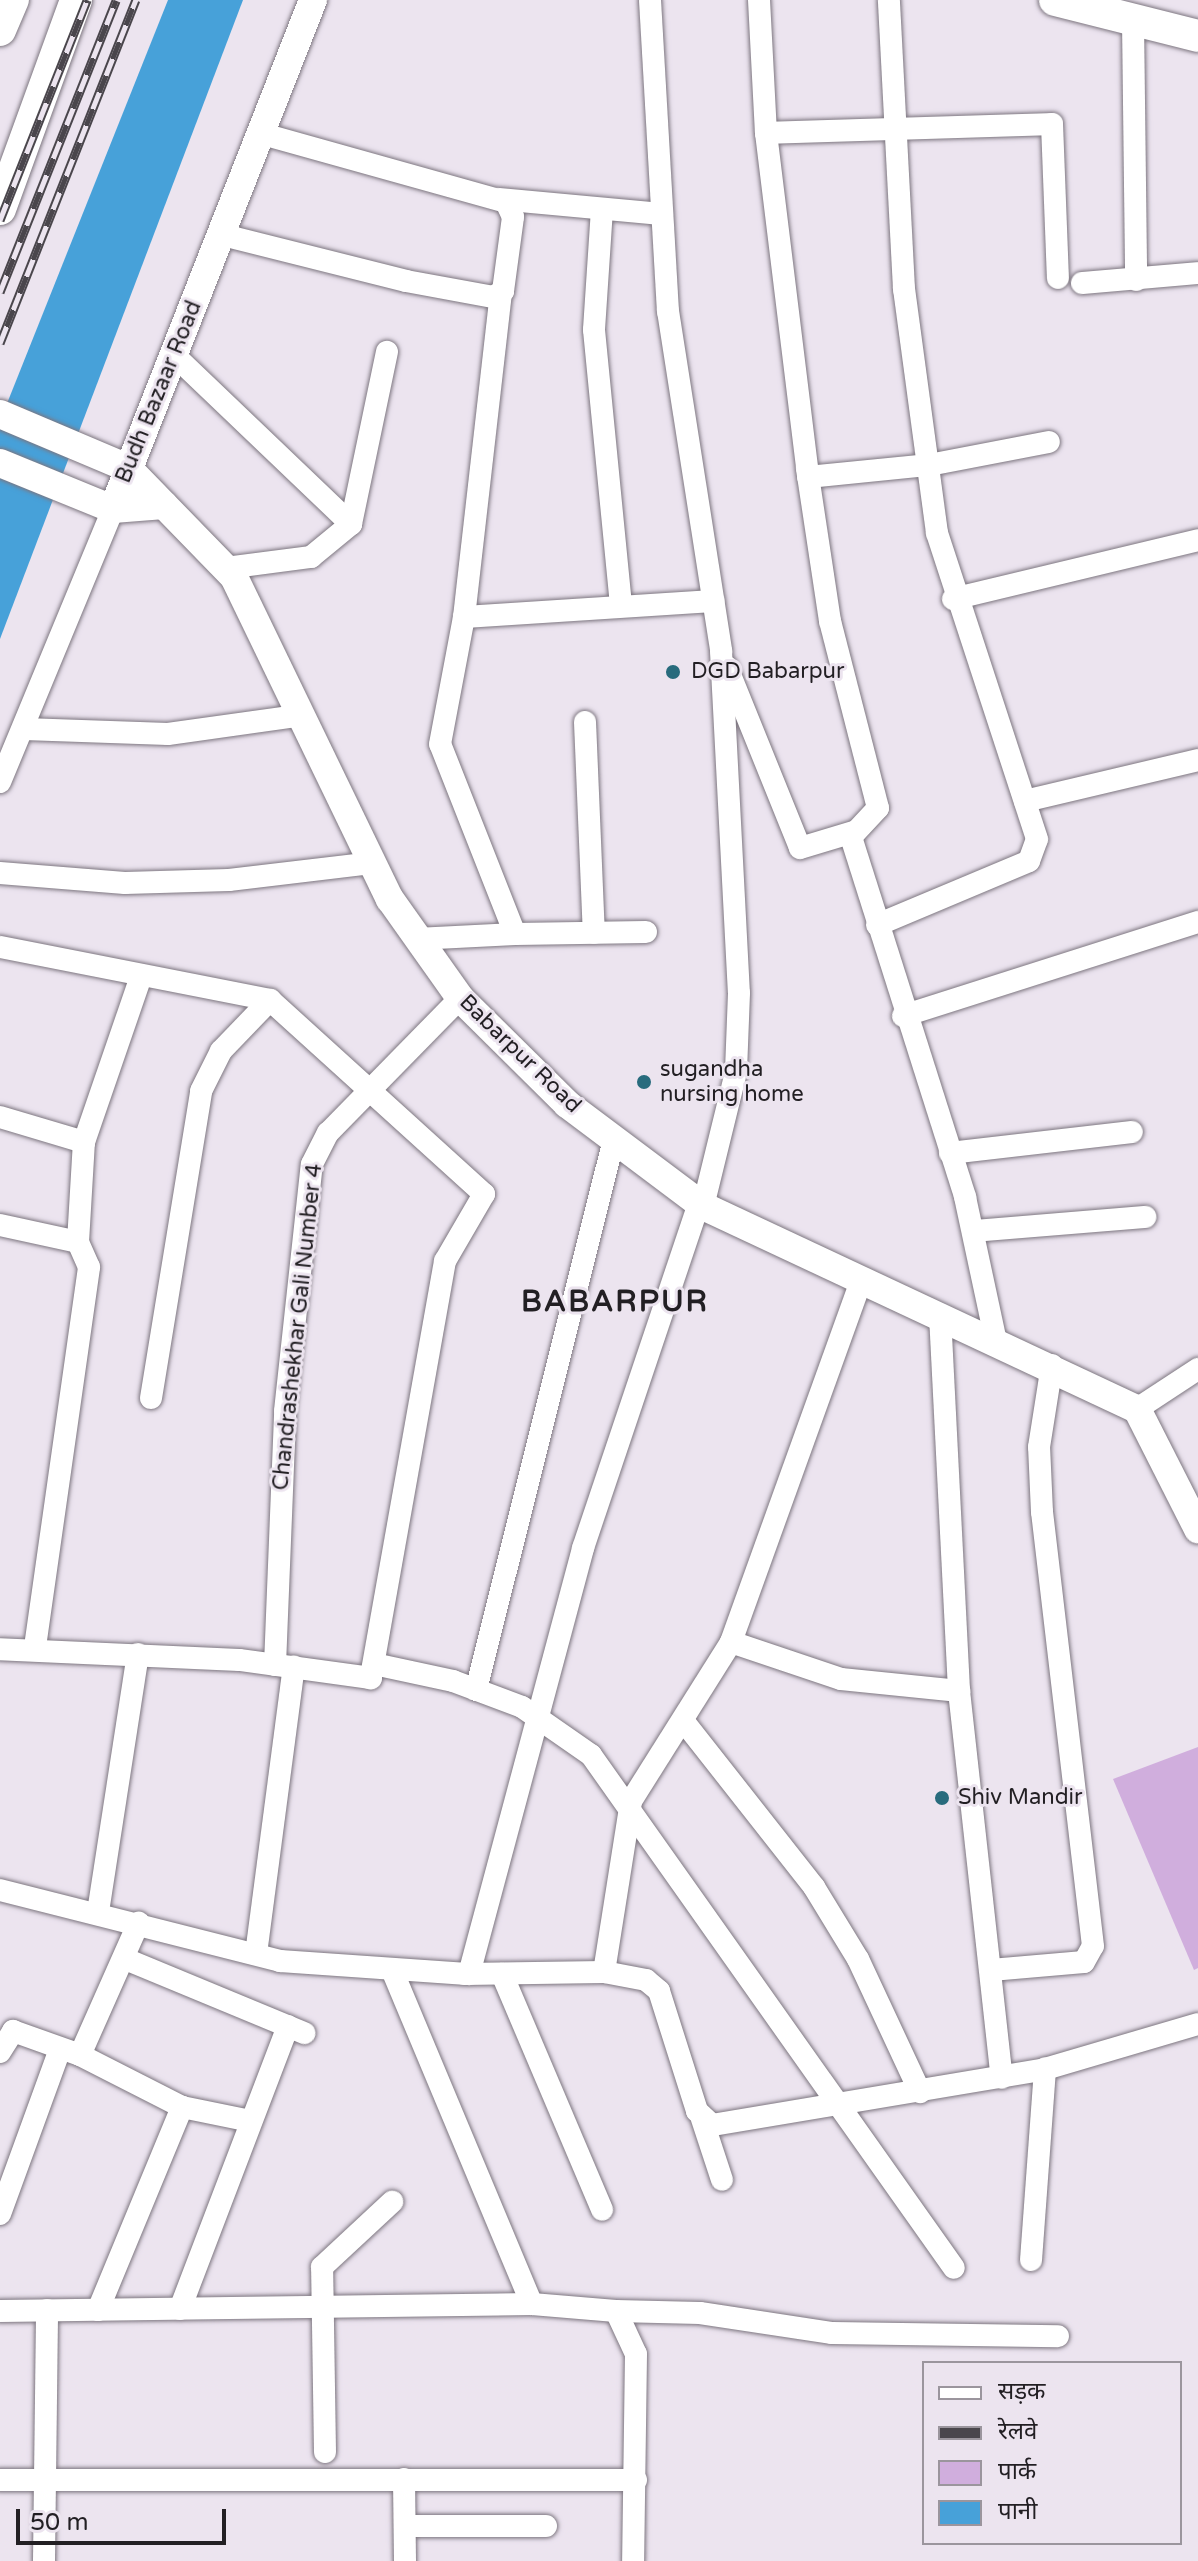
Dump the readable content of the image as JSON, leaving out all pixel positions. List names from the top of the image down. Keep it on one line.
{"streets":{"street":["Budh Bazaar Road","Babarpur Road","Chandrashekhar Gali Number 4"]},"crossings":[["Budh Bazaar Road","Babarpur Road"],["Babarpur Road","Chandrashekhar Gali Number 4"]],"districts":["BABARPUR"],"places":["DGD Babarpur","sugandha nursing home","Shiv Mandir"],"legend":["सड़क","रेलवे","पार्क","पानी"],"scale_bar":"50 m"}
